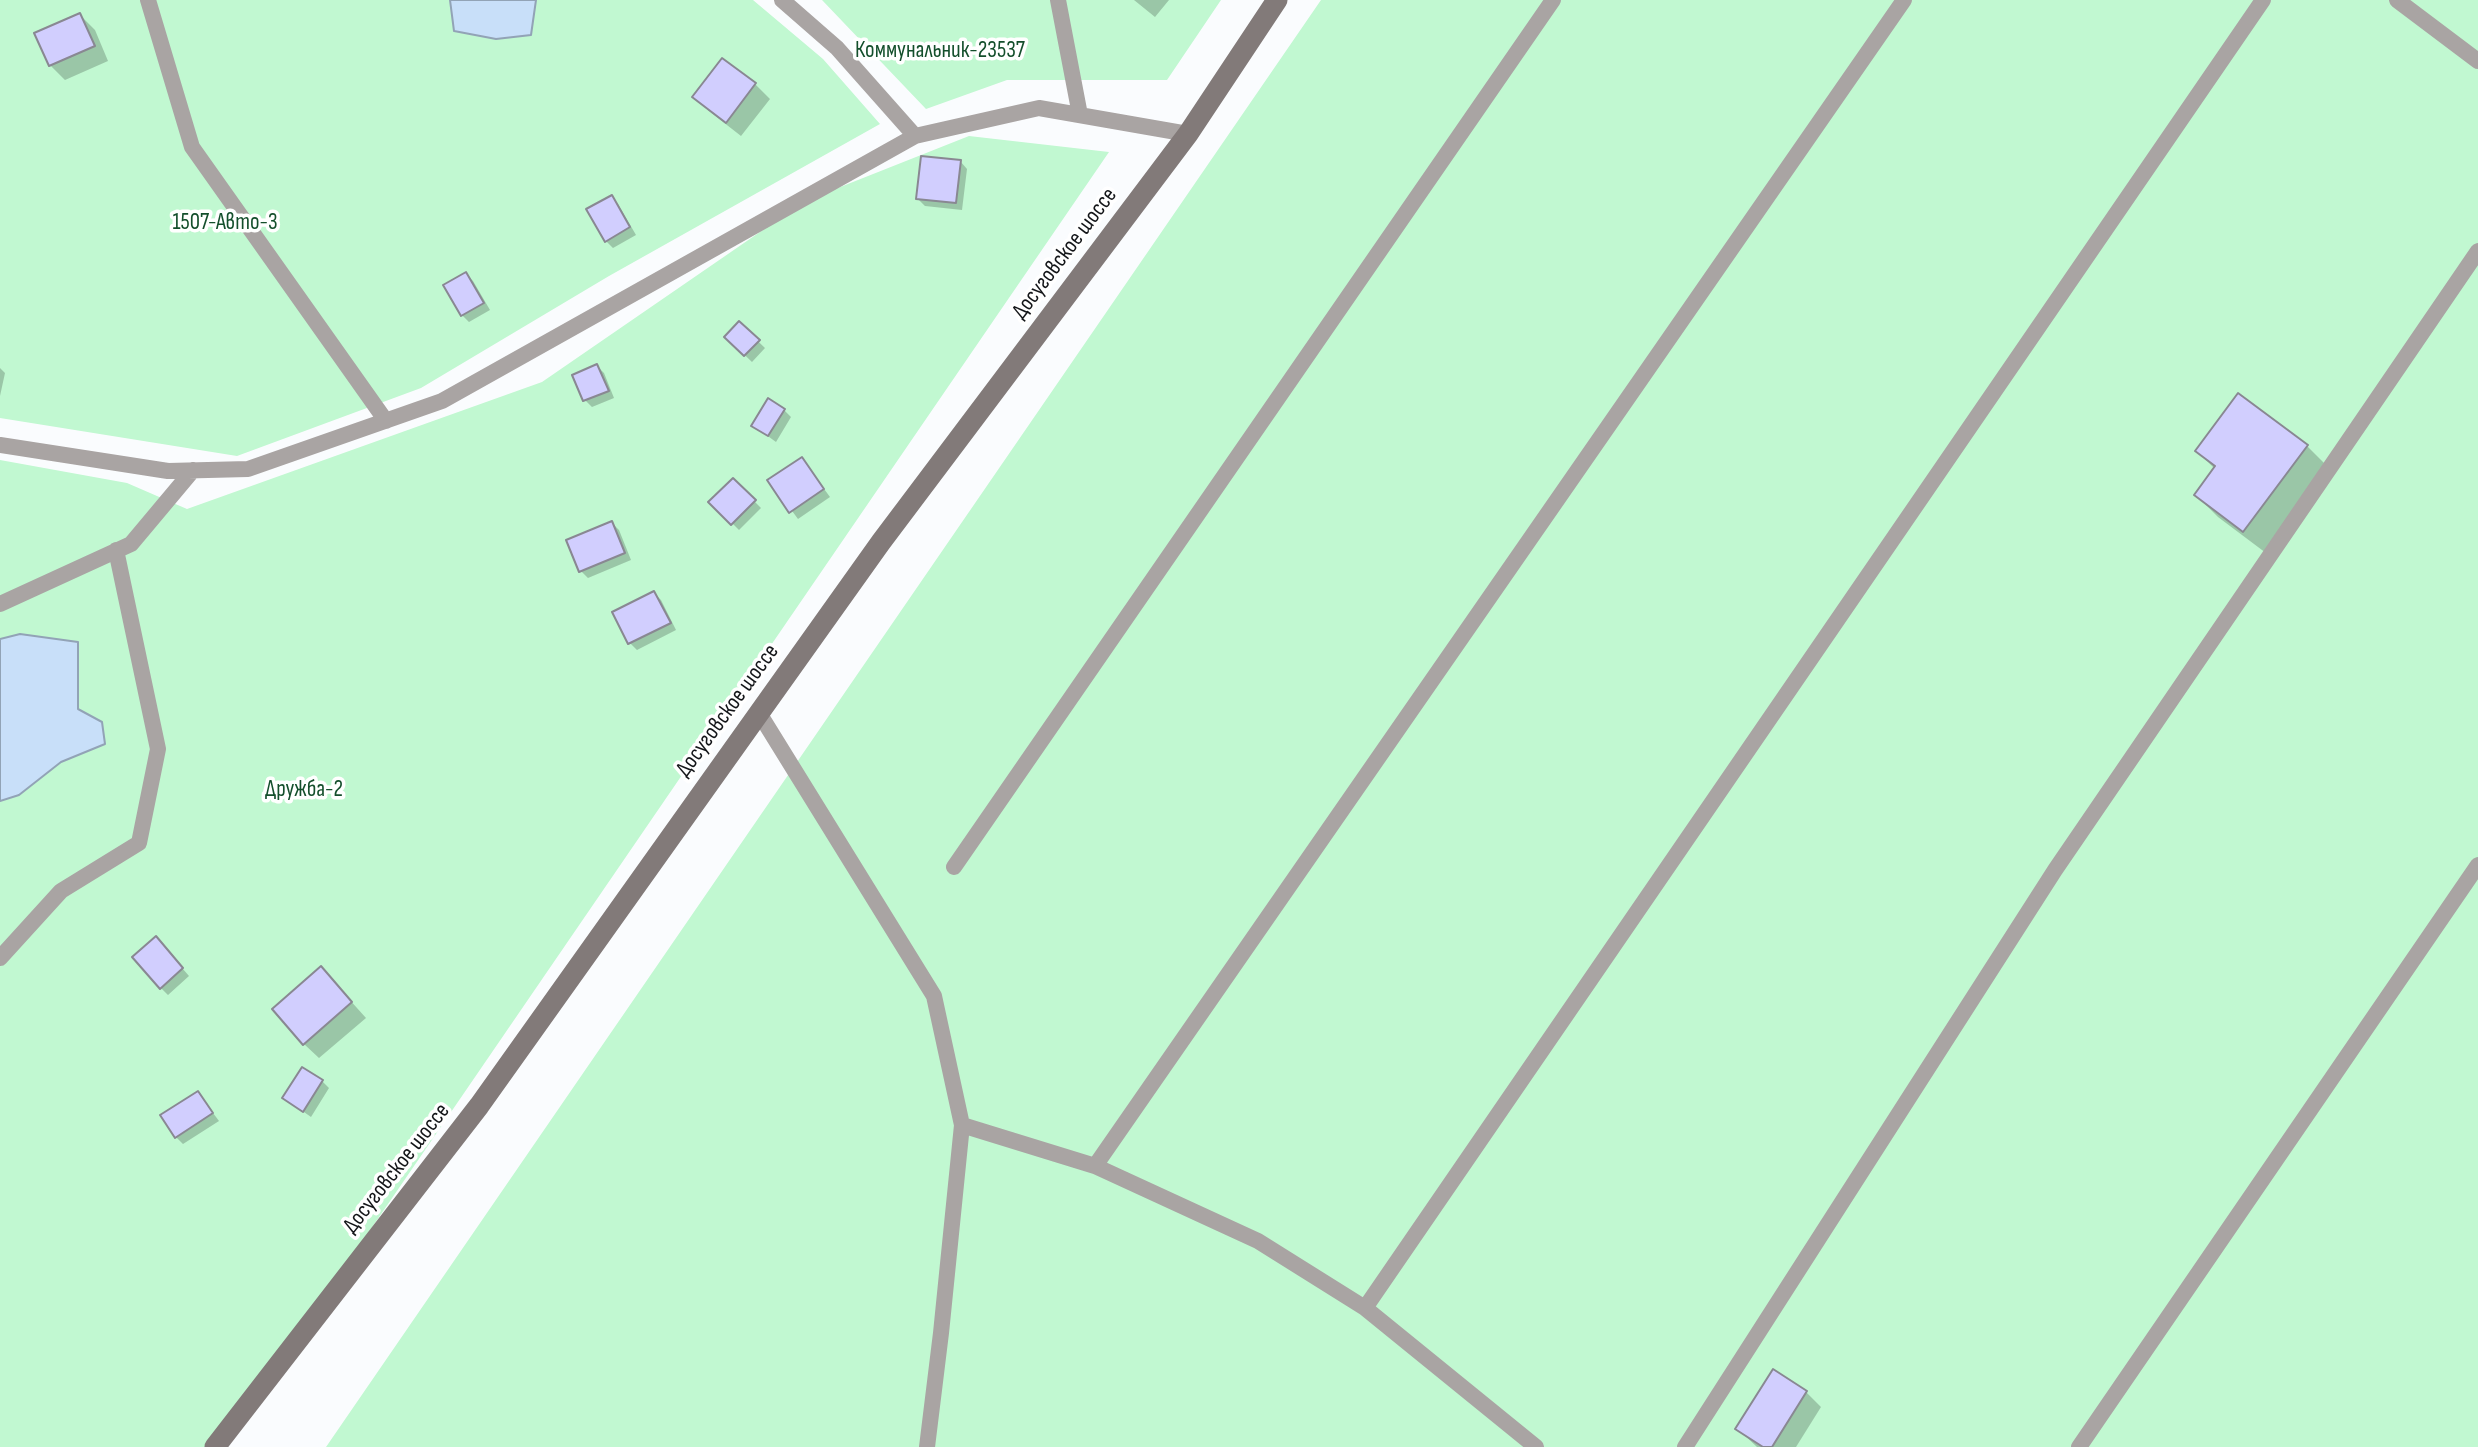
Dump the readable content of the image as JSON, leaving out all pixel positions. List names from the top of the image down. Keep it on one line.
{"streets":{"main road":["Досуговское шоссе"]},"parks":["Коммунальник-23537","1507-Авто-3","Дружба-2"]}
